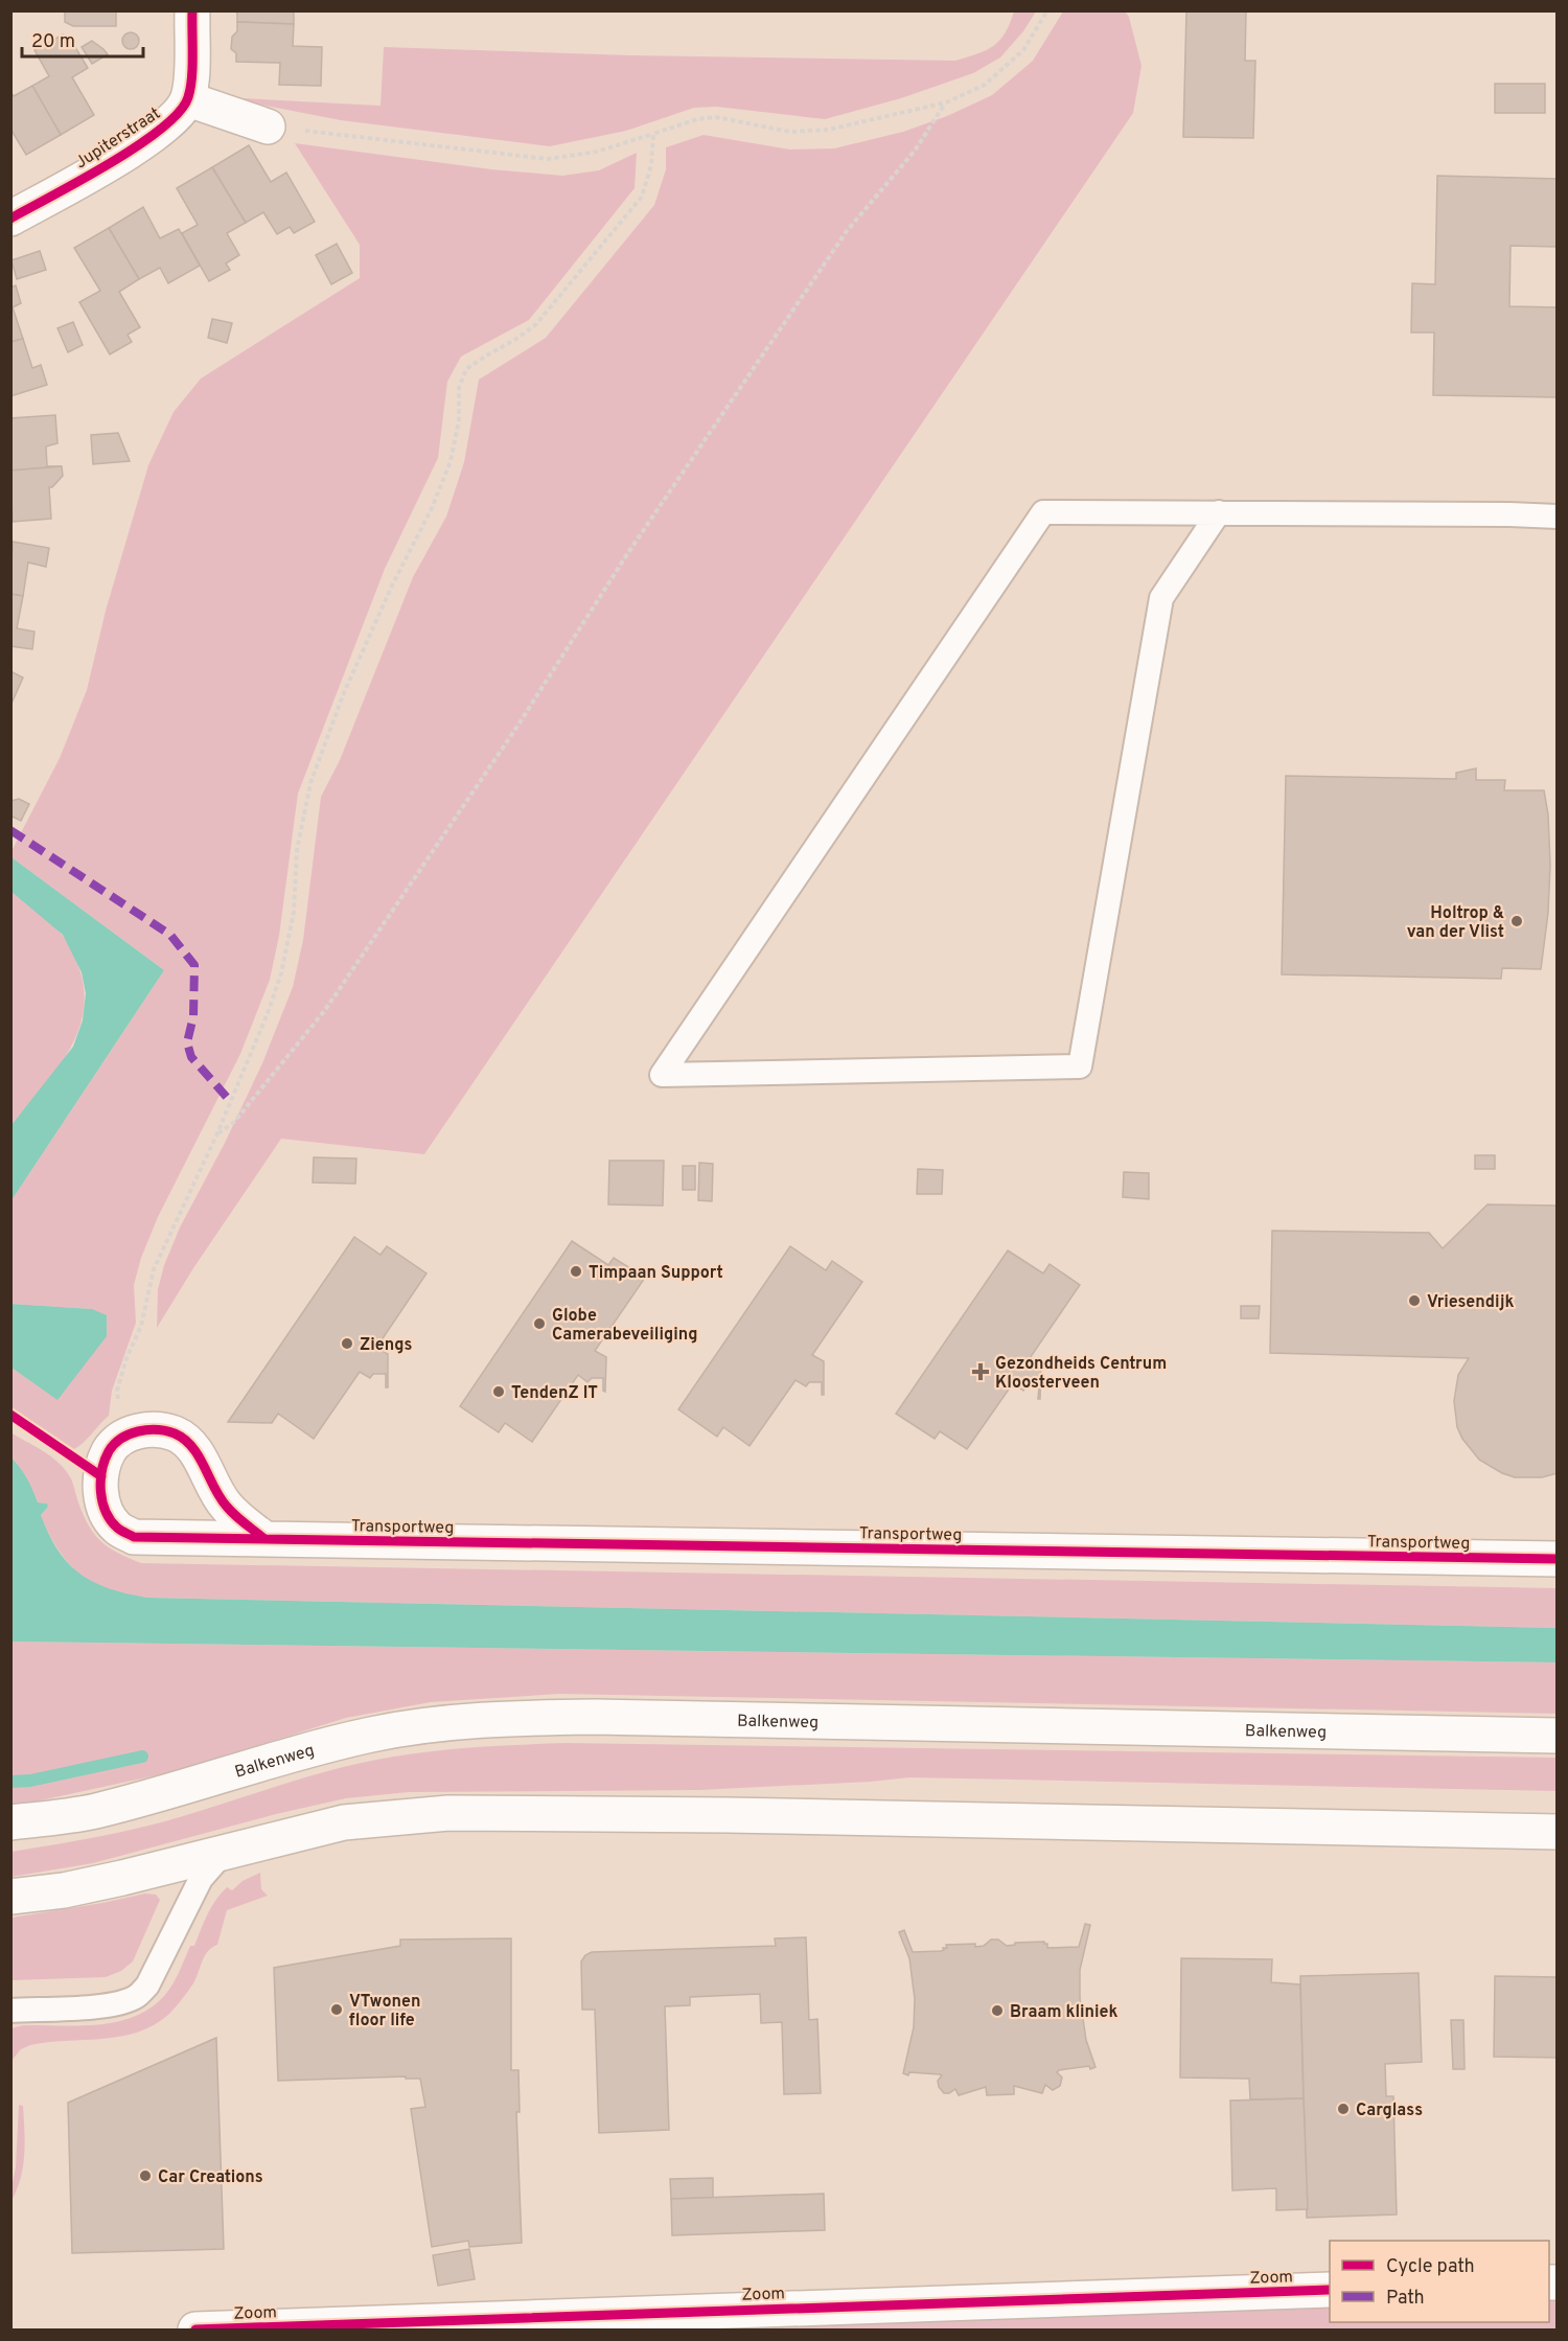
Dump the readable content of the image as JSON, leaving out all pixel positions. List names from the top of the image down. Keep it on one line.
{"streets":{"street":["Jupiterstraat","Transportweg","Balkenweg","Zoom"]},"places":{"other":["Holtrop & van der Vlist","Timpaan Support","Vriesendijk","Globe Camerabeveiliging","Ziengs","TendenZ IT","VTwonen floor life","Braam kliniek","Carglass","Car Creations"],"health":["Gezondheids Centrum Kloosterveen"]},"legend":["Cycle path","Path"],"scale_bar":"20 m"}
